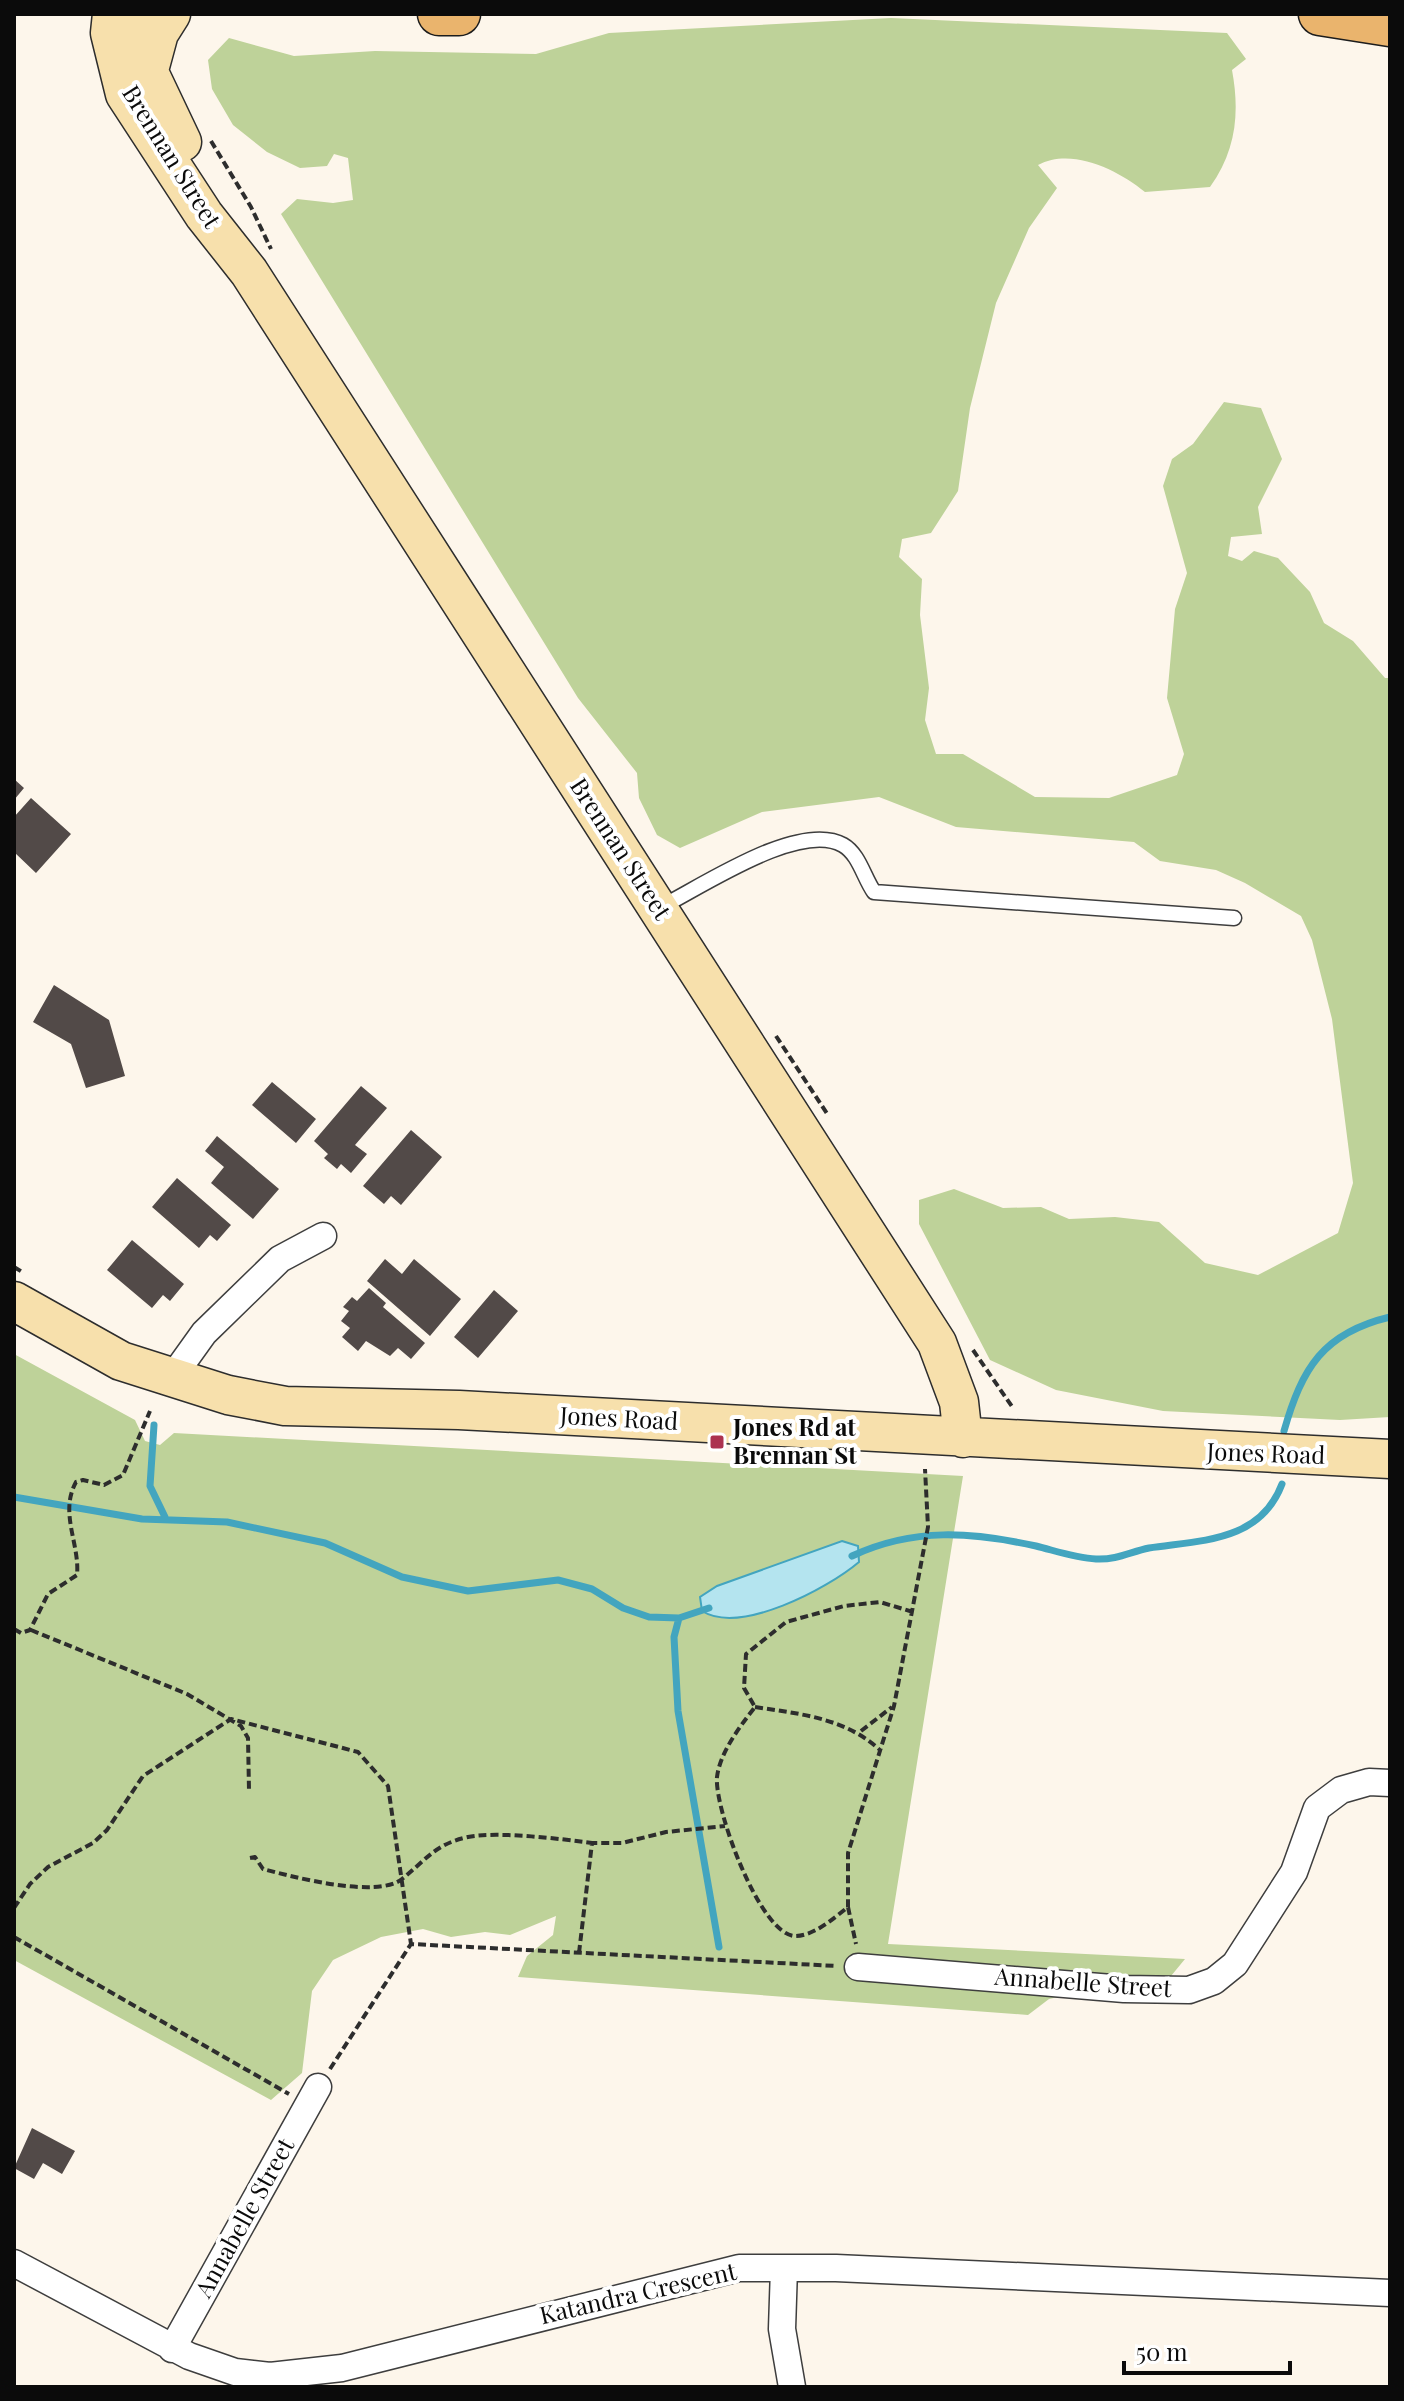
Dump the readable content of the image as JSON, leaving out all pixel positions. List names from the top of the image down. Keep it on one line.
{"streets":{"street":["Brennan Street","Jones Road","Annabelle Street","Katandra Crescent"]},"crossings":[["Brennan Street","Jones Road"],["Annabelle Street","Katandra Crescent"]],"places":{"transit":["Jones Rd at Brennan St"]},"scale_bar":"50 m"}
